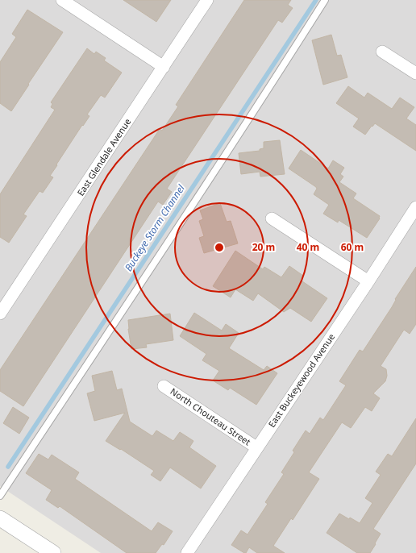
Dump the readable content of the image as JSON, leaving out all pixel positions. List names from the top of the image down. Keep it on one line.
{"streets":{"street":["East Glendale Avenue","East Buckeyewood Avenue","North Chouteau Street"]},"crossings":[["East Buckeyewood Avenue","North Chouteau Street"]],"water":["Buckeye Storm Channel"],"rings":["20 m","40 m","60 m"]}
